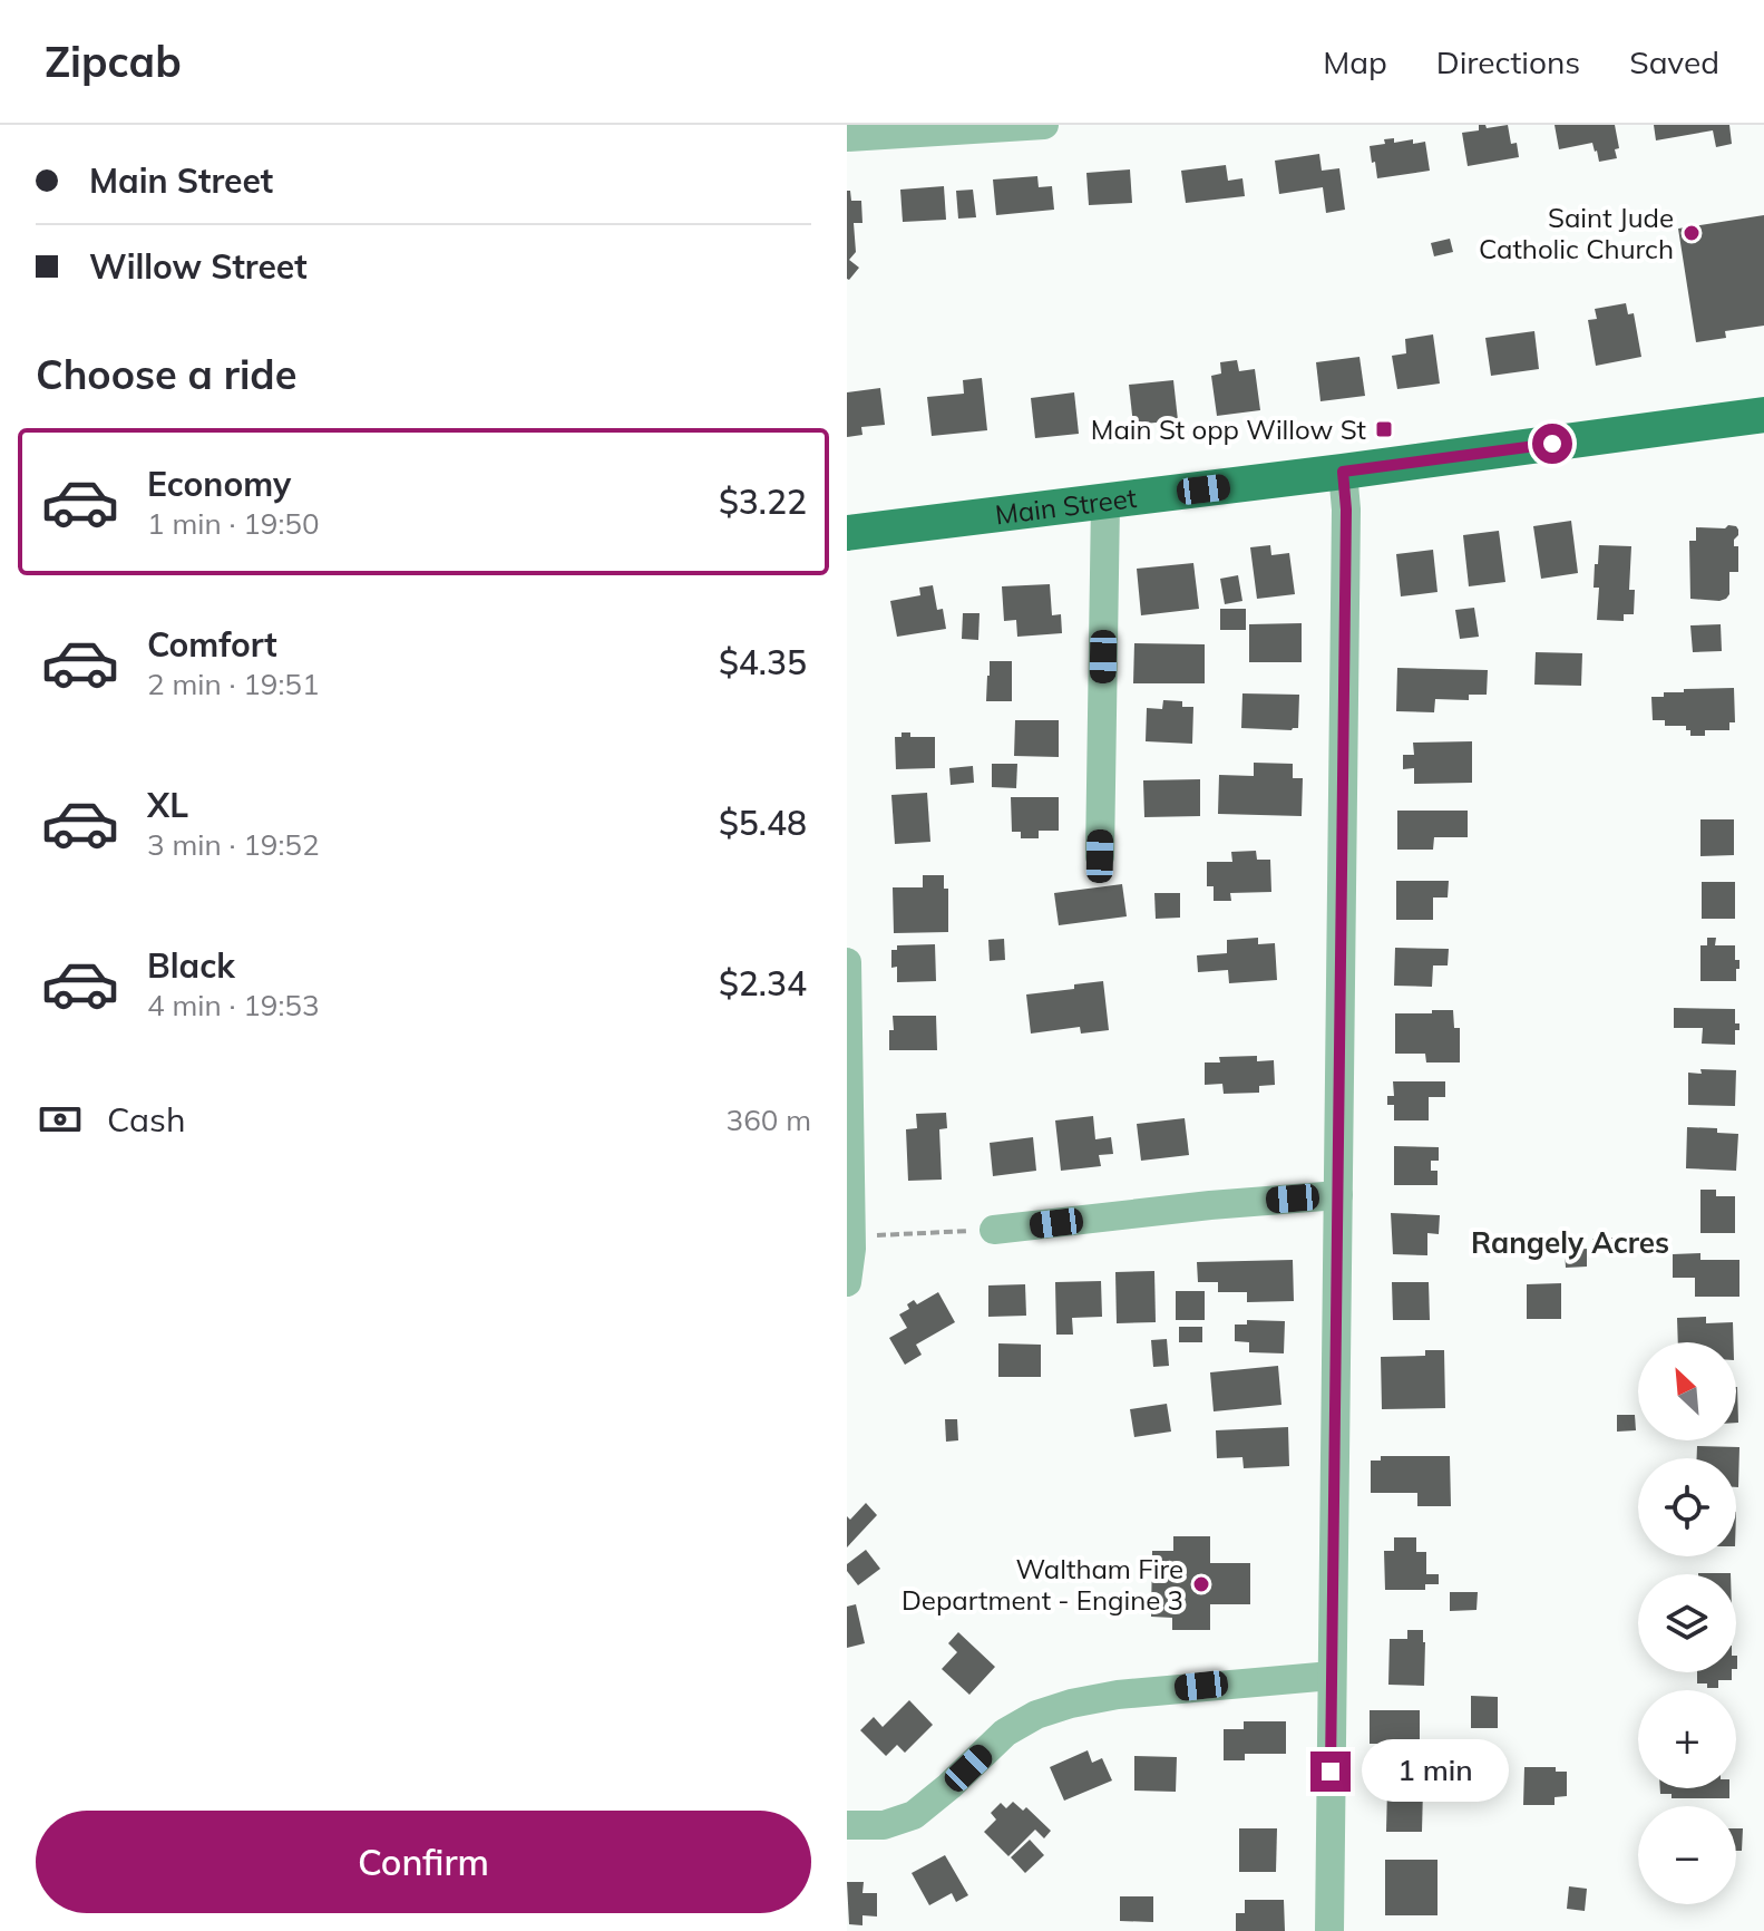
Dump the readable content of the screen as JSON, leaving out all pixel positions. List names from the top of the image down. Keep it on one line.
{"streets":{"main road":["Main Street"]},"districts":["Rangely Acres"],"places":{"other":["Saint Jude Catholic Church","Waltham Fire Department - Engine 3"],"transit":["Main St opp Willow St"]},"north":"top left","page":{"header":"Zipcab","nav":["Map","Directions","Saved"],"banner":["Main Street","Willow Street"],"heading":"Choose a ride","list":[{"name":"Economy","note":"1 min · 19:50","value":"$3.22"},{"name":"Comfort","note":"2 min · 19:51","value":"$4.35"},{"name":"XL","note":"3 min · 19:52","value":"$5.48"},{"name":"Black","note":"4 min · 19:53","value":"$2.34"}],"pay":["Cash","360 m"],"map_buttons":["+","−"],"bubble":"1 min","buttons":"Confirm"}}
